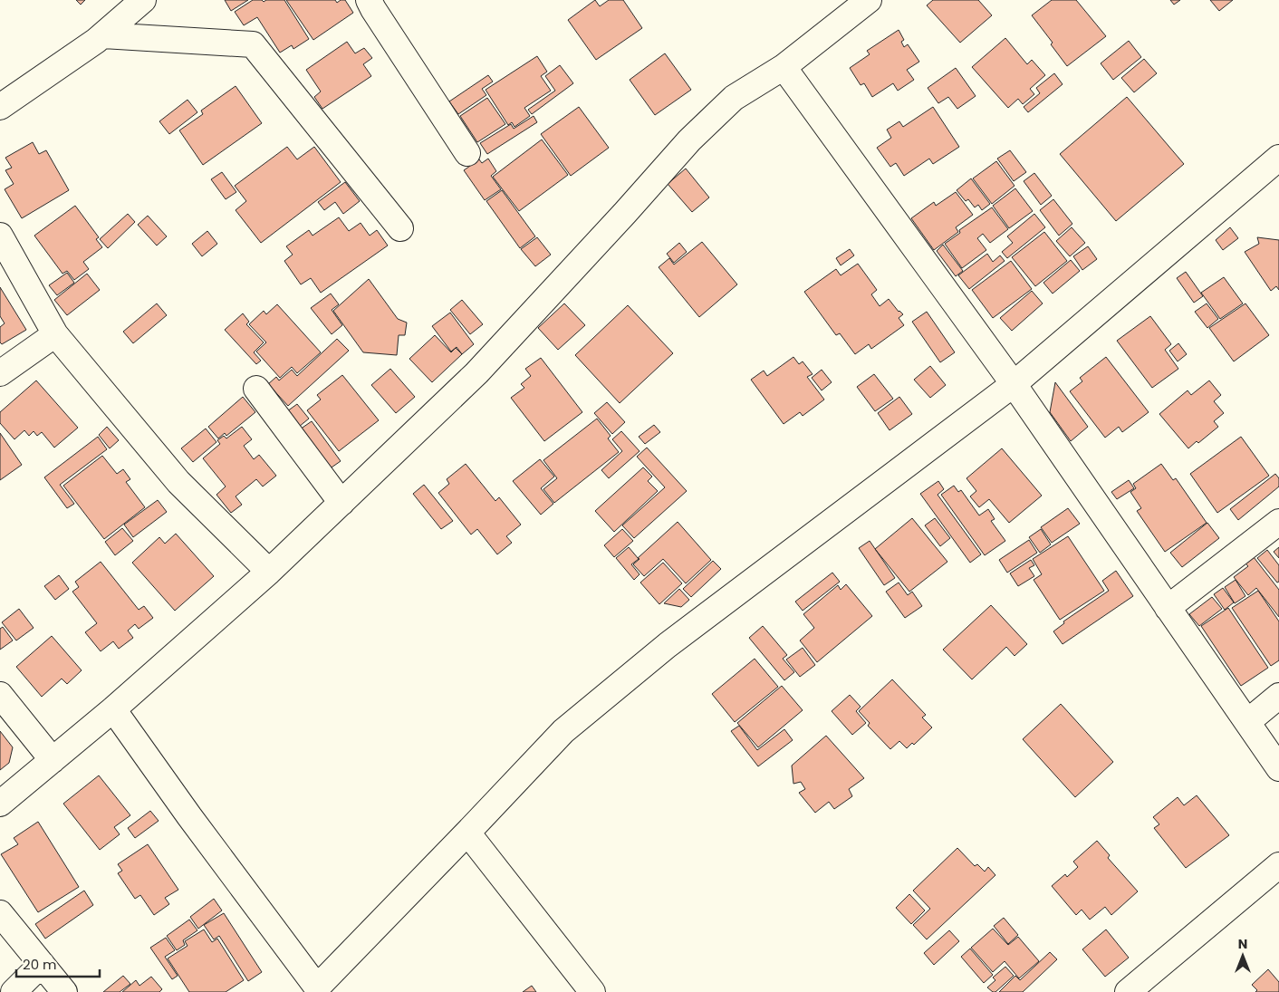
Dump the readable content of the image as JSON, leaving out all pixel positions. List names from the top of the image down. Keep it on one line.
{"scale_bar":"20 m","north":"top"}
